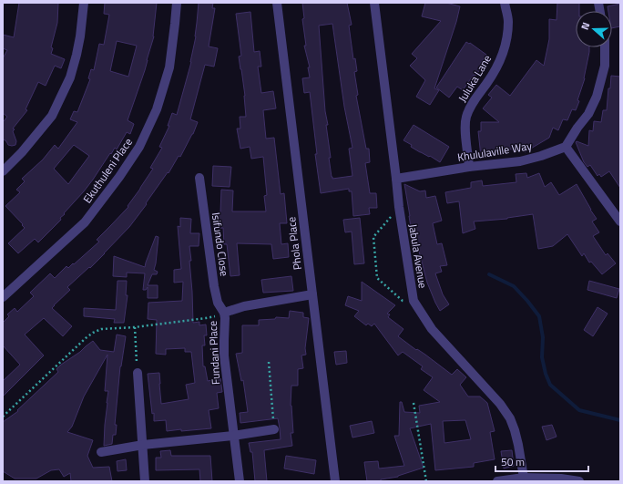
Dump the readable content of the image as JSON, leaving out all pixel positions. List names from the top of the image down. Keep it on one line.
{"streets":{"street":["Juluka Lane","Khululaville Way","Ekuthuleni Place","Phola Place","Isifundo Close","Jabula Avenue","Fundani Place"]},"crossings":[["Juluka Lane","Khululaville Way"],["Khululaville Way","Jabula Avenue"],["Phola Place","Fundani Place"],["Isifundo Close","Fundani Place"]],"scale_bar":"50 m","north":"left"}
